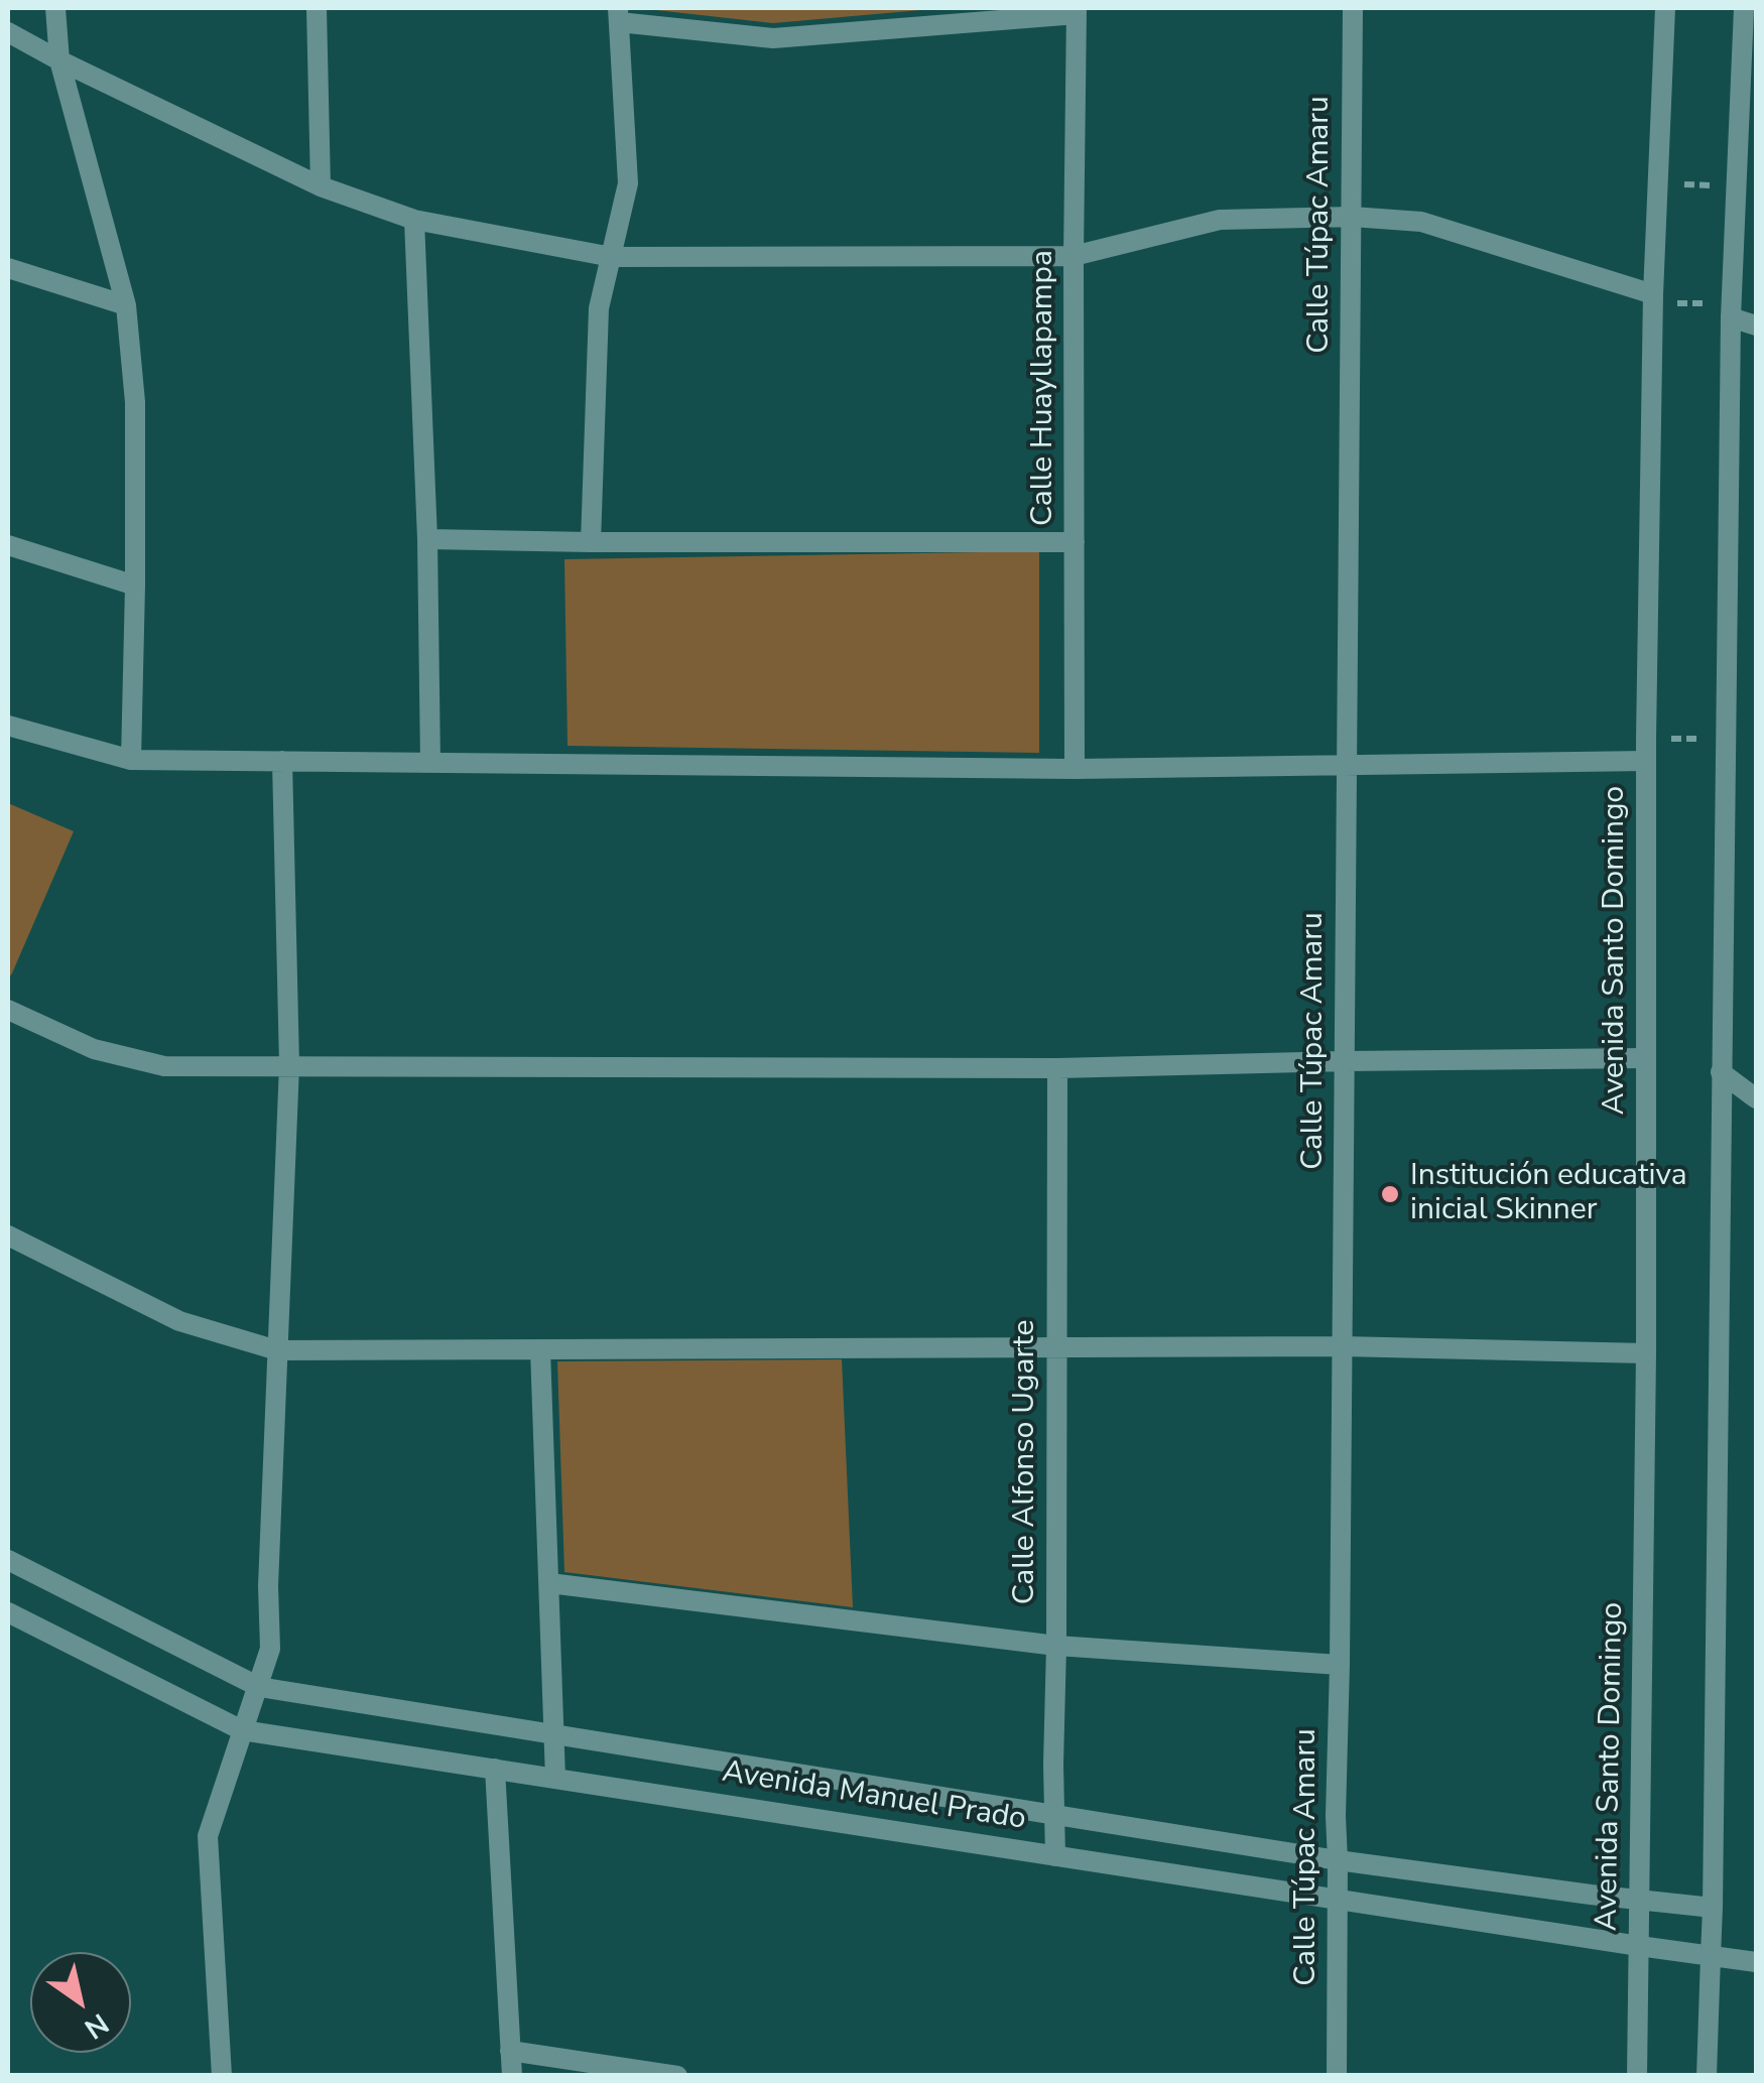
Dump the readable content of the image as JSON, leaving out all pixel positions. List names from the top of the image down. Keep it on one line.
{"streets":{"street":["Calle Túpac Amaru","Calle Huayllapampa","Avenida Santo Domingo","Calle Alfonso Ugarte","Avenida Manuel Prado"]},"crossings":[["Calle Túpac Amaru","Avenida Manuel Prado"],["Avenida Santo Domingo","Avenida Manuel Prado"],["Calle Alfonso Ugarte","Avenida Manuel Prado"]],"places":["Institución educativa inicial Skinner"],"north":"bottom right"}
